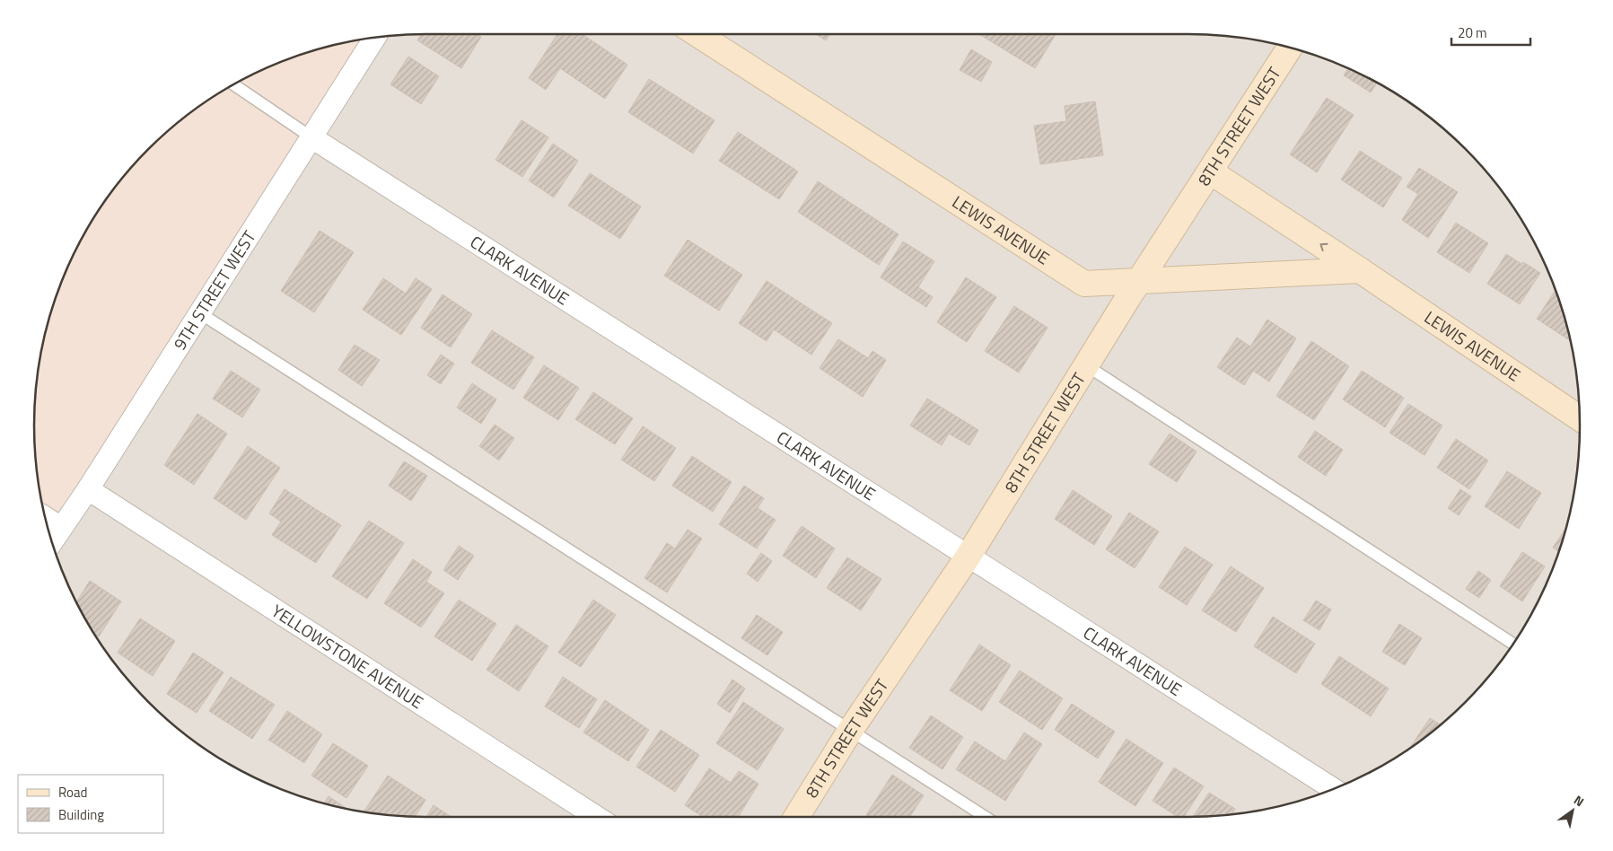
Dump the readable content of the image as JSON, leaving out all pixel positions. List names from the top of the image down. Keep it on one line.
{"streets":{"street":["8TH STREET WEST","LEWIS AVENUE","CLARK AVENUE","9TH STREET WEST","YELLOWSTONE AVENUE"]},"crossings":[["8TH STREET WEST","LEWIS AVENUE"],["8TH STREET WEST","CLARK AVENUE"],["CLARK AVENUE","9TH STREET WEST"],["9TH STREET WEST","YELLOWSTONE AVENUE"]],"legend":["Road","Building"],"scale_bar":"20 m","north":"top right"}
